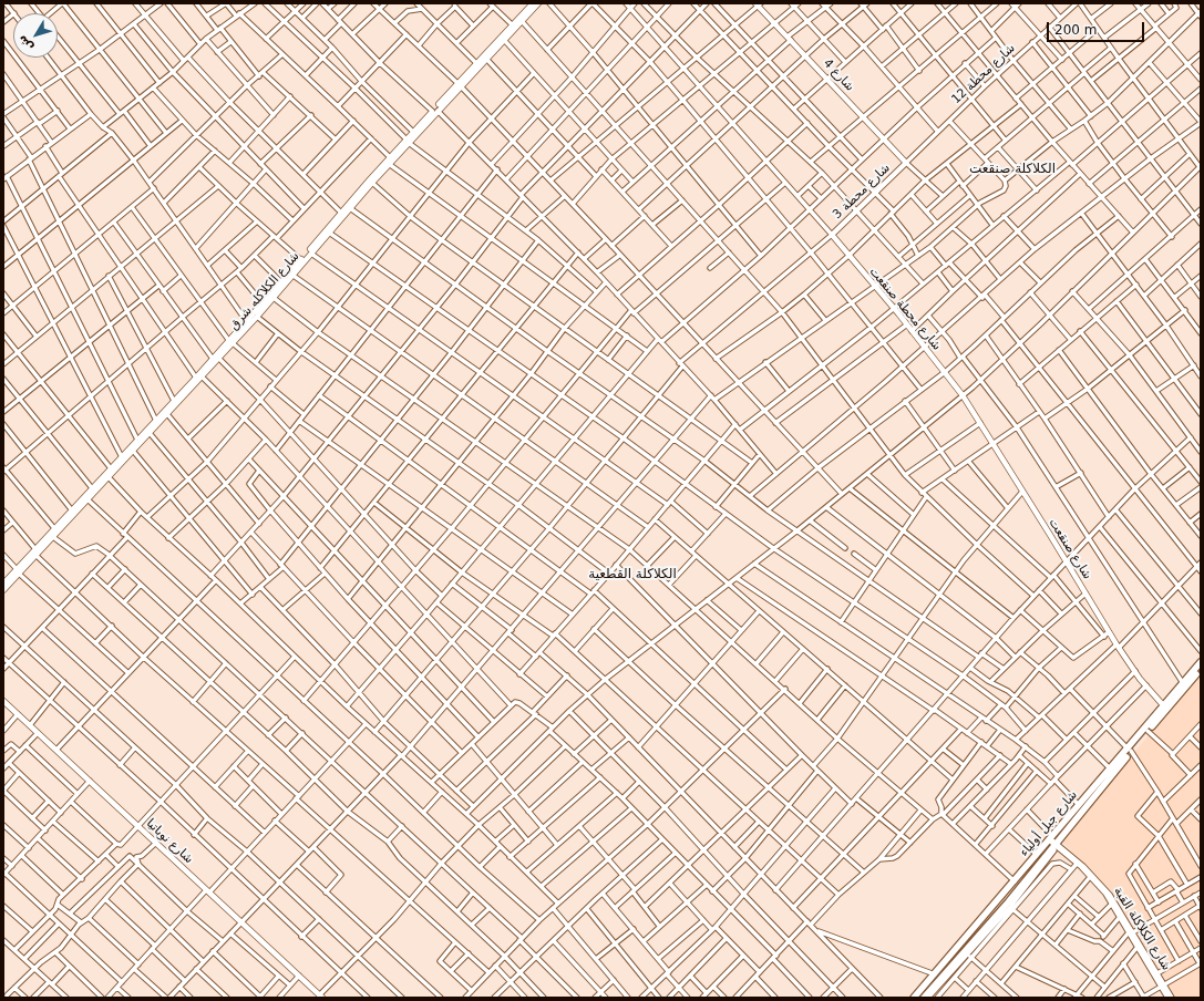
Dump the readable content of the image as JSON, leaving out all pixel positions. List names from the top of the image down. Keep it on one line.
{"streets":{"main road":["شارع جبل أولياء"],"street":["شارع محطة 12","شارع 4","شارع محطة 3","شارع الكلاكله شرق","شارع محطة صنقعت","شارع صنقعت","شارع نوباتيا","شارع الكلاكلة القبة"]},"crossings":[["شارع محطة 12","شارع 4"],["شارع محطة 12","شارع محطة 3"],["شارع 4","شارع محطة 3"],["شارع محطة 3","شارع محطة صنقعت"],["شارع محطة صنقعت","شارع صنقعت"],["شارع صنقعت","شارع جبل أولياء"],["شارع جبل أولياء","شارع الكلاكلة القبة"]],"districts":["الكلاكلة صنقعت","الكلاكلة القطعية"],"scale_bar":"200 m","north":"bottom left"}
